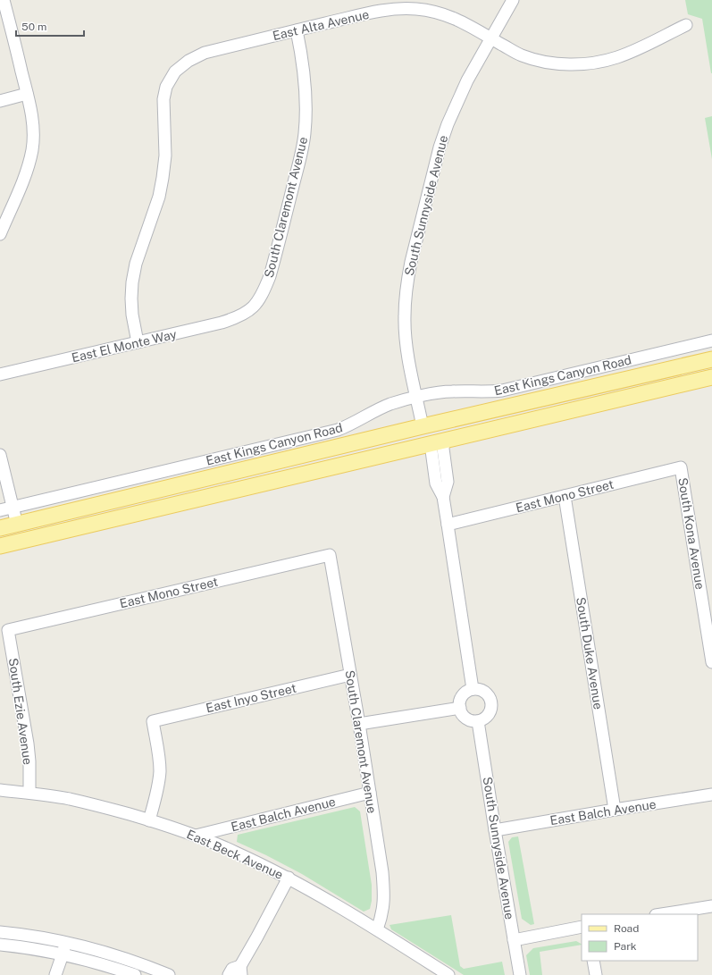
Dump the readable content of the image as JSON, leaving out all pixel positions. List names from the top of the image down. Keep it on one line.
{"streets":{"main road":["East Kings Canyon Road"],"street":["East Alta Avenue","South Sunnyside Avenue","South Claremont Avenue","East El Monte Way","East Mono Street","South Kona Avenue","South Duke Avenue","East Inyo Street","South Ezie Avenue","East Balch Avenue","East Beck Avenue"]},"crossings":[["East Alta Avenue","South Sunnyside Avenue"],["East Alta Avenue","South Claremont Avenue"],["East Alta Avenue","East El Monte Way"],["South Sunnyside Avenue","East Kings Canyon Road"],["South Sunnyside Avenue","East Balch Avenue"],["South Claremont Avenue","East El Monte Way"],["South Claremont Avenue","East Mono Street"],["South Claremont Avenue","East Inyo Street"],["South Claremont Avenue","East Balch Avenue"],["South Claremont Avenue","East Beck Avenue"],["East Mono Street","South Kona Avenue"],["East Mono Street","South Duke Avenue"],["East Mono Street","South Ezie Avenue"],["South Duke Avenue","East Balch Avenue"],["East Inyo Street","East Beck Avenue"],["South Ezie Avenue","East Beck Avenue"],["East Balch Avenue","East Beck Avenue"]],"legend":["Road","Park"],"scale_bar":"50 m"}
